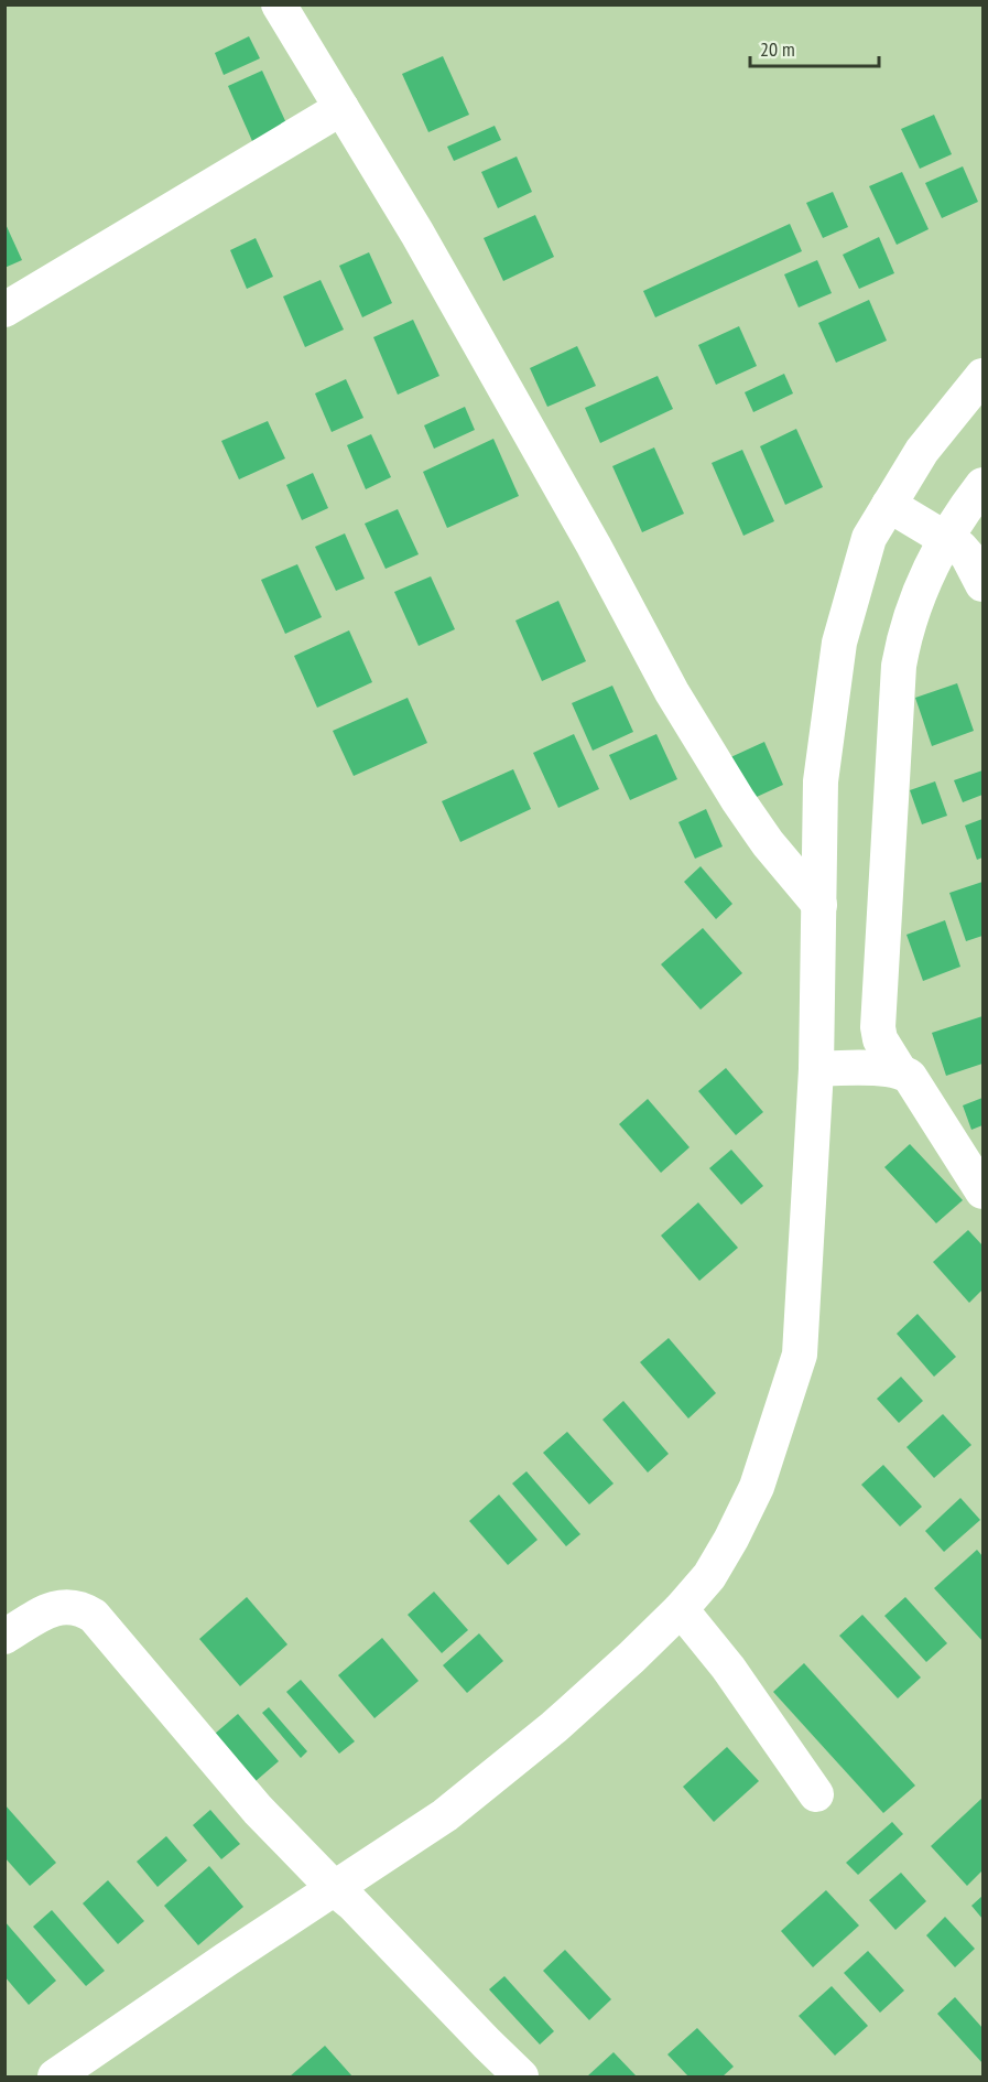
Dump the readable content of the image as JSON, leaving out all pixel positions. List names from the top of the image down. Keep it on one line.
{"scale_bar":"20 m"}
